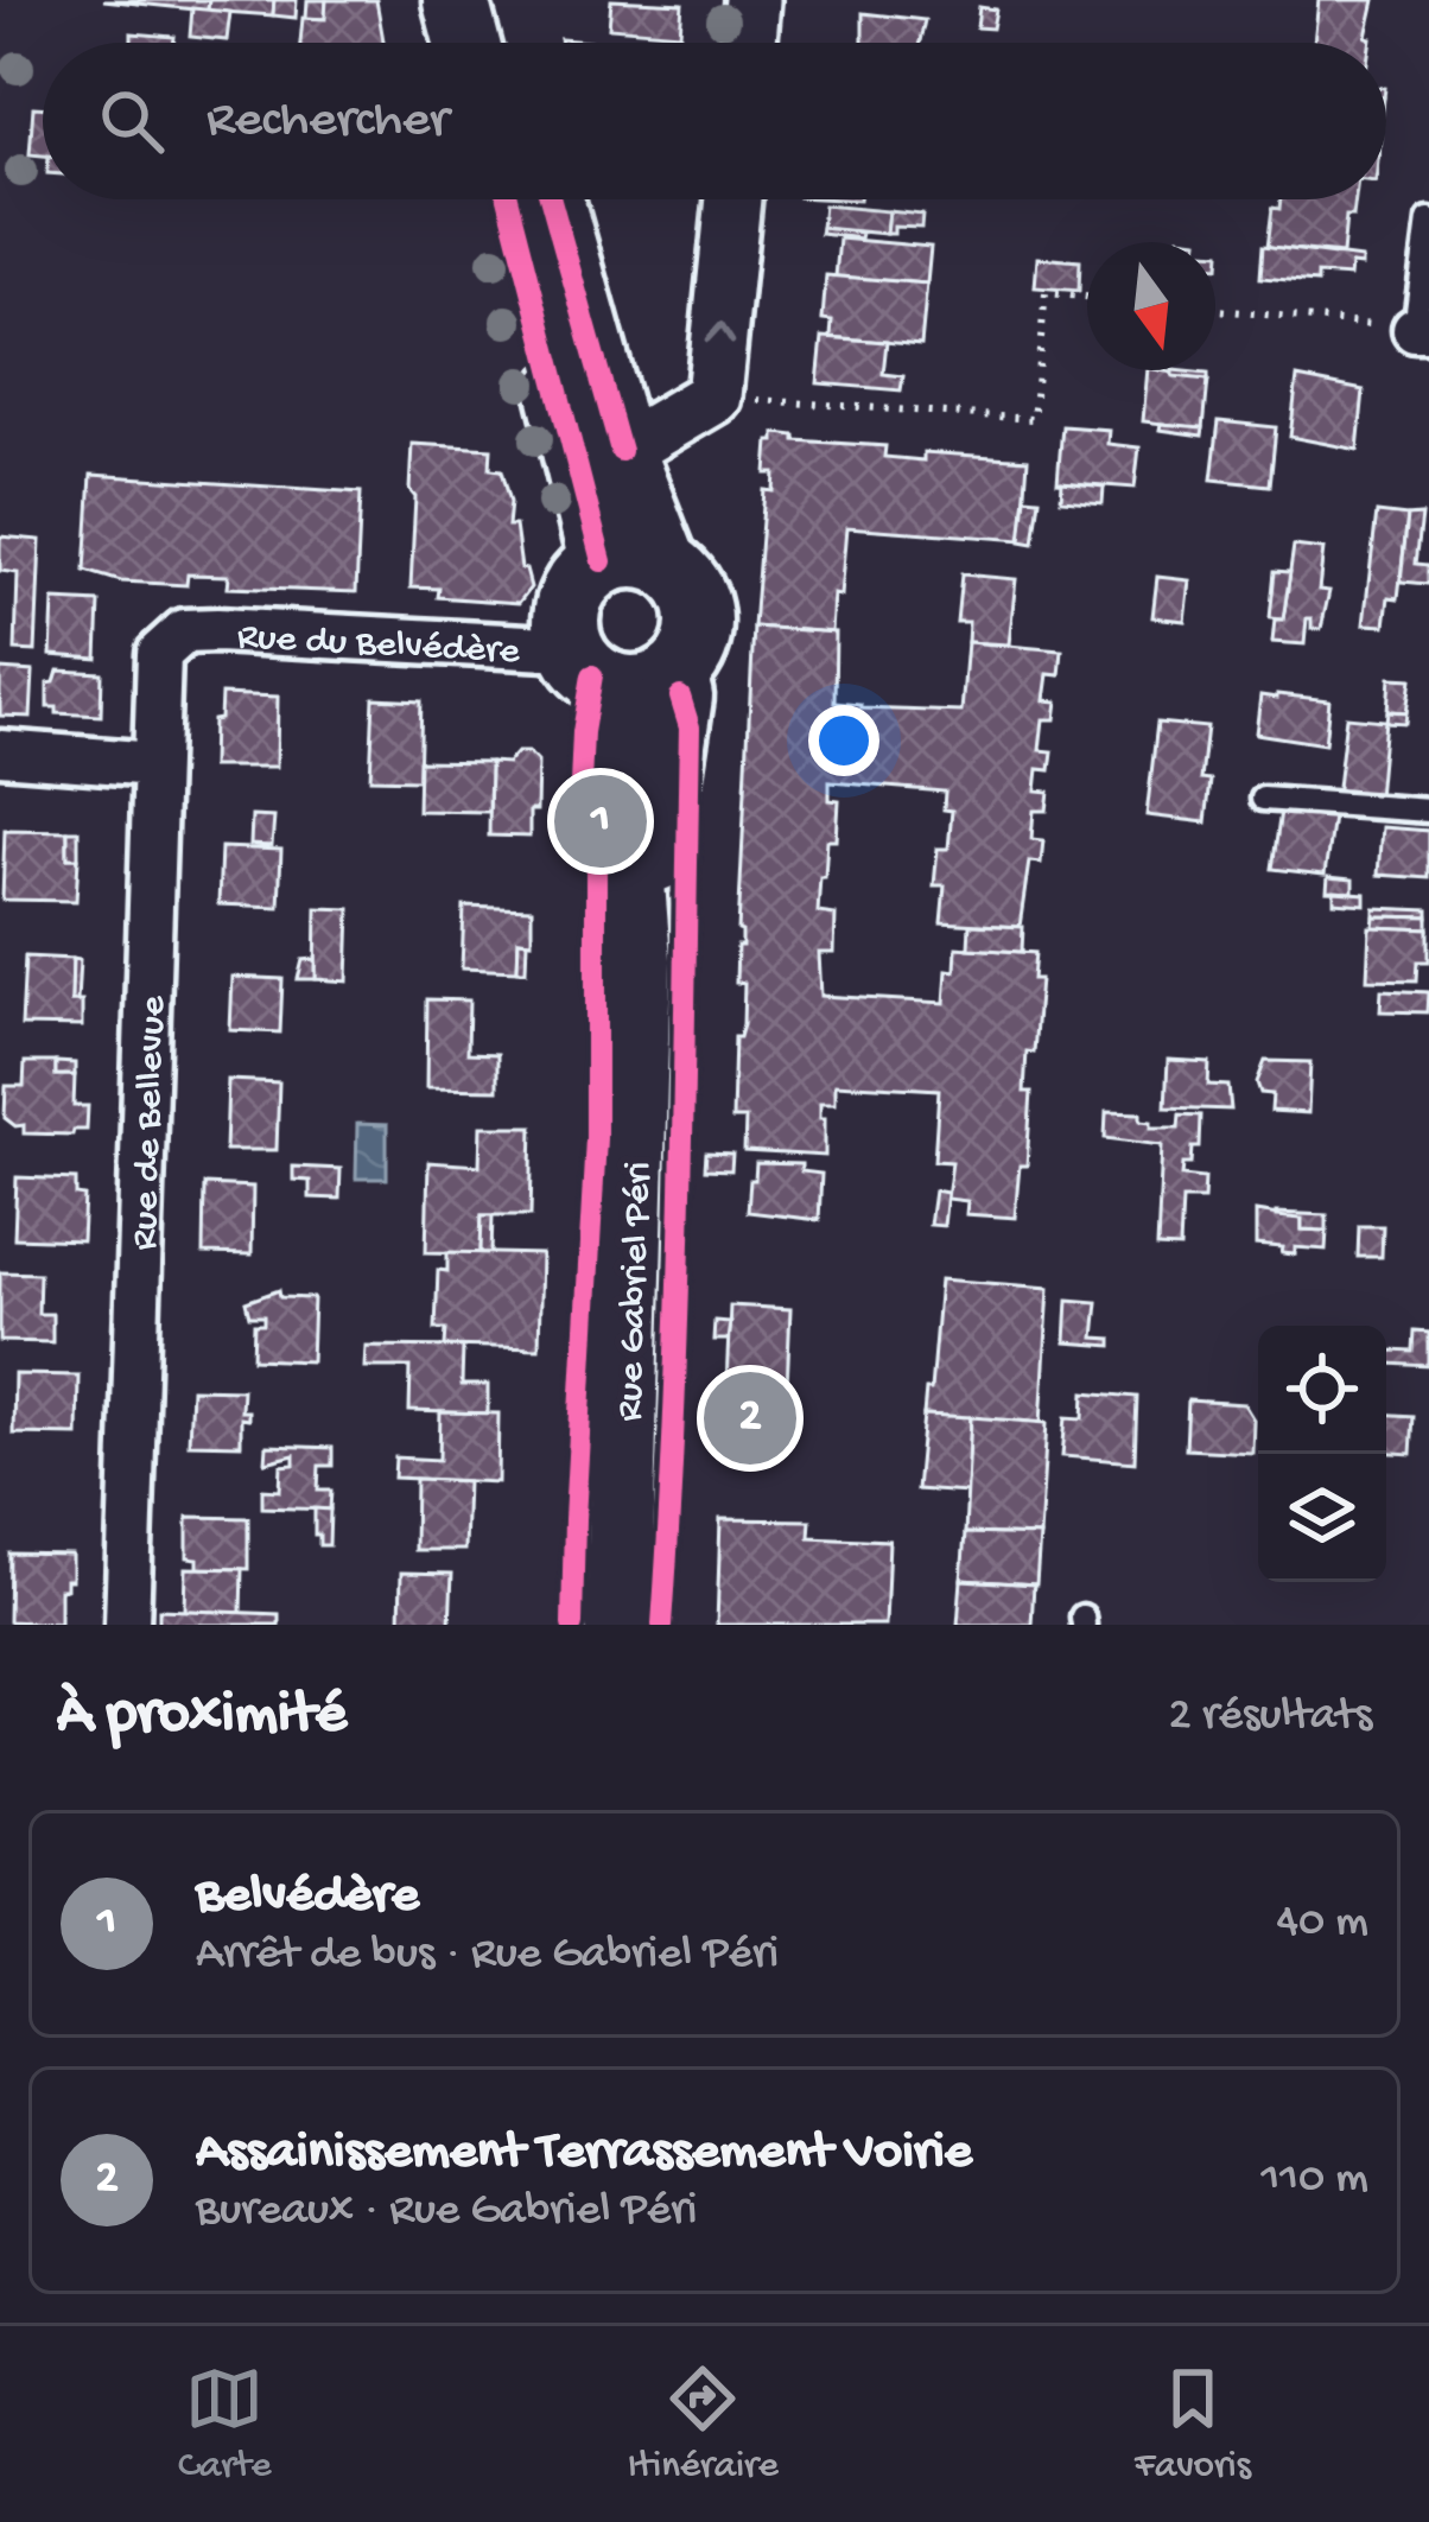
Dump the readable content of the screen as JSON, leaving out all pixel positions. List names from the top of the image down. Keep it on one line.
{"streets":{"main road":["Rue Gabriel Péri"],"street":["Rue du Belvédère","Rue de Bellevue"]},"crossings":[["Rue du Belvédère","Rue de Bellevue"],["Rue du Belvédère","Rue Gabriel Péri"]],"north":"bottom","page":{"search":"Rechercher","pins":["1","2"],"heading":["À proximité","2 résultats"],"list":[{"mark":"1","name":"Belvédère","note":"Arrêt de bus · Rue Gabriel Péri","value":"40 m"},{"mark":"2","name":"Assainissement Terrassement Voirie","note":"Bureaux · Rue Gabriel Péri","value":"110 m"}],"nav":["Carte","Itinéraire","Favoris"]}}
